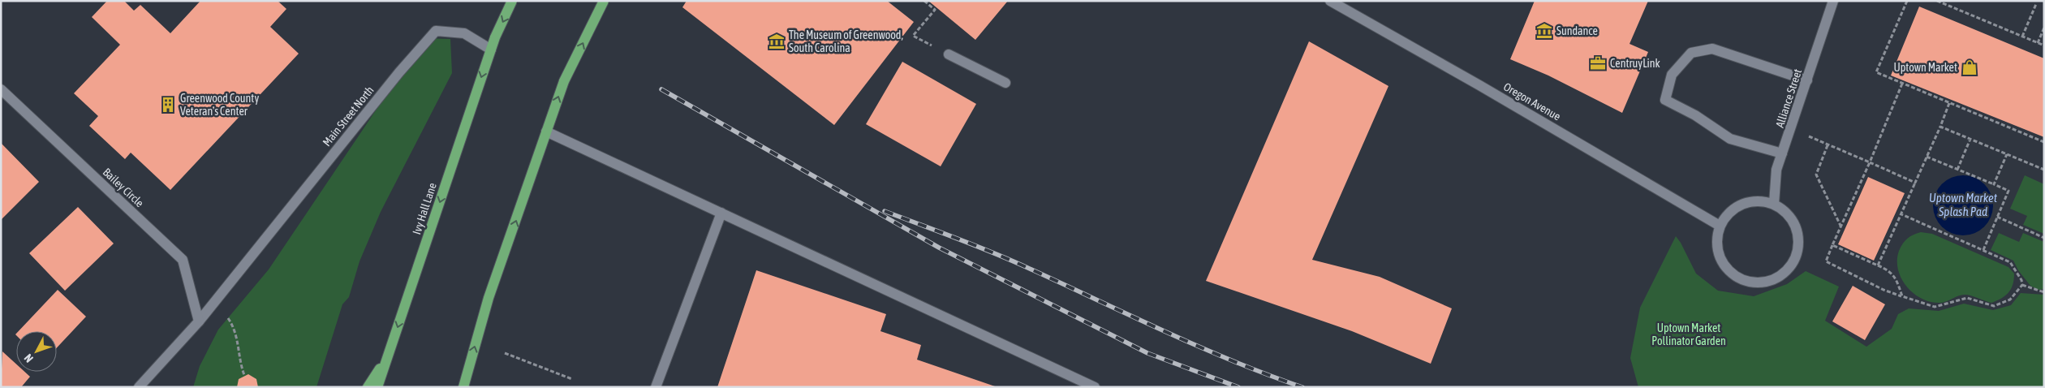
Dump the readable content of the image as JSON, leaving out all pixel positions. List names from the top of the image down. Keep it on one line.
{"streets":{"main road":["Ivy Hall Lane"],"street":["Alliance Street","Oregon Avenue","Main Street North","Bailey Circle"]},"crossings":[["Alliance Street","Oregon Avenue"],["Main Street North","Bailey Circle"],["Main Street North","Ivy Hall Lane"]],"water":["Uptown Market Splash Pad"],"parks":["Uptown Market Pollinator Garden"],"places":{"museum":["Sundance","The Museum of Greenwood, South Carolina"],"office":["CentruyLink"],"shop":["Uptown Market"],"building":["Greenwood County Veteran's Center"]},"north":"bottom left"}
